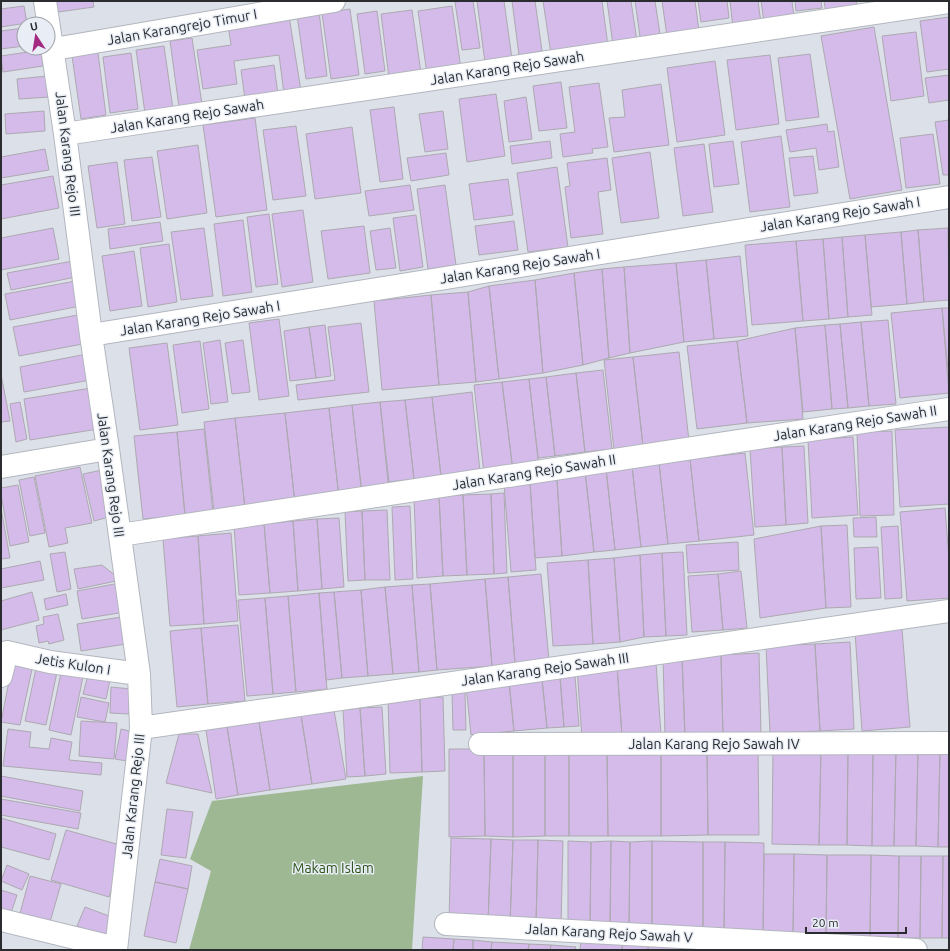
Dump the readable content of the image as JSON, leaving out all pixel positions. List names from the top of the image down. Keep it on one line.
{"streets":{"street":["Jalan Karangrejo Timur I","Jalan Karang Rejo Sawah","Jalan Karang Rejo III","Jalan Karang Rejo Sawah I","Jalan Karang Rejo Sawah II","Jetis Kulon I","Jalan Karang Rejo Sawah III","Jalan Karang Rejo Sawah IV","Jalan Karang Rejo Sawah V"]},"crossings":[["Jalan Karang Rejo Sawah","Jalan Karang Rejo III"],["Jalan Karang Rejo III","Jalan Karang Rejo Sawah I"],["Jalan Karang Rejo III","Jalan Karang Rejo Sawah II"],["Jalan Karang Rejo III","Jetis Kulon I"],["Jalan Karang Rejo III","Jalan Karang Rejo Sawah III"]],"parks":["Makam Islam"],"scale_bar":"20 m","north":"top"}
